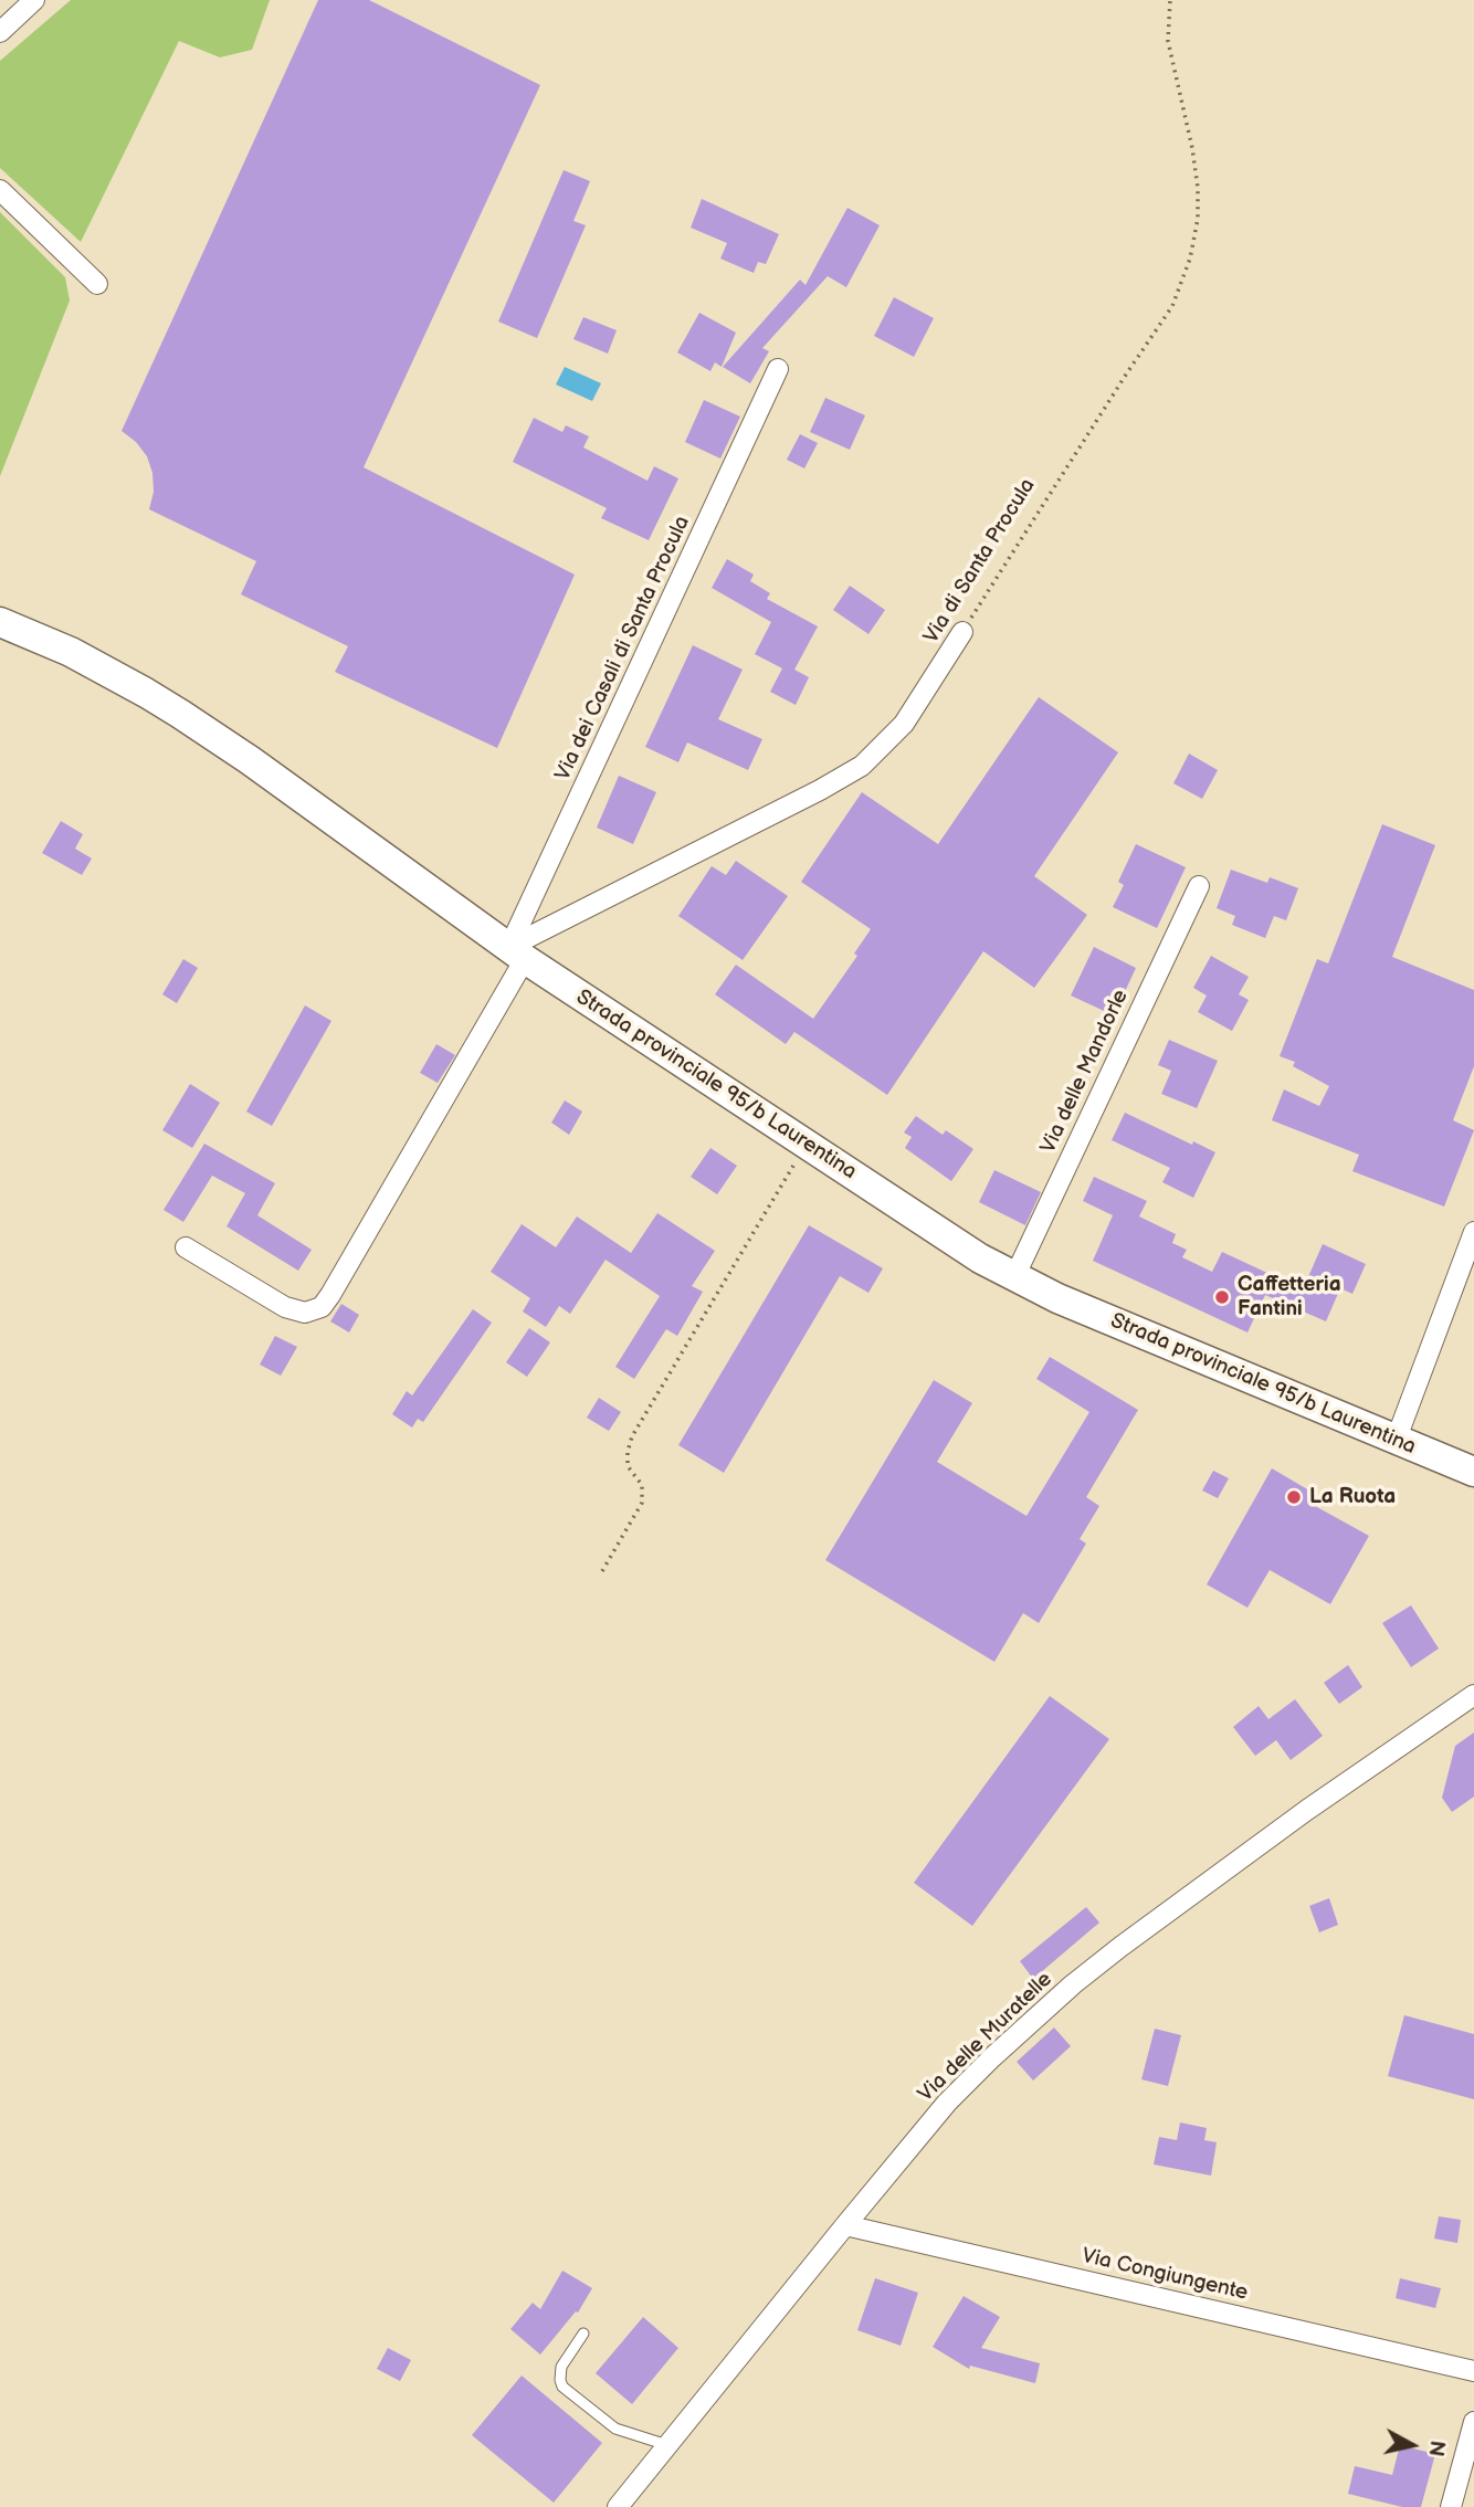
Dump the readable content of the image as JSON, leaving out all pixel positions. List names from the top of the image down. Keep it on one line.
{"streets":{"main road":["Strada provinciale 95/b Laurentina"],"street":["Via di Santa Procula","Via dei Casali di Santa Procula","Via delle Mandorle","Via delle Muratelle","Via Congiungente"]},"crossings":[["Via di Santa Procula","Via dei Casali di Santa Procula"],["Via di Santa Procula","Strada provinciale 95/b Laurentina"],["Via dei Casali di Santa Procula","Strada provinciale 95/b Laurentina"],["Via delle Mandorle","Strada provinciale 95/b Laurentina"],["Via delle Muratelle","Via Congiungente"]],"places":["Caffetteria Fantini","La Ruota"],"north":"right"}
